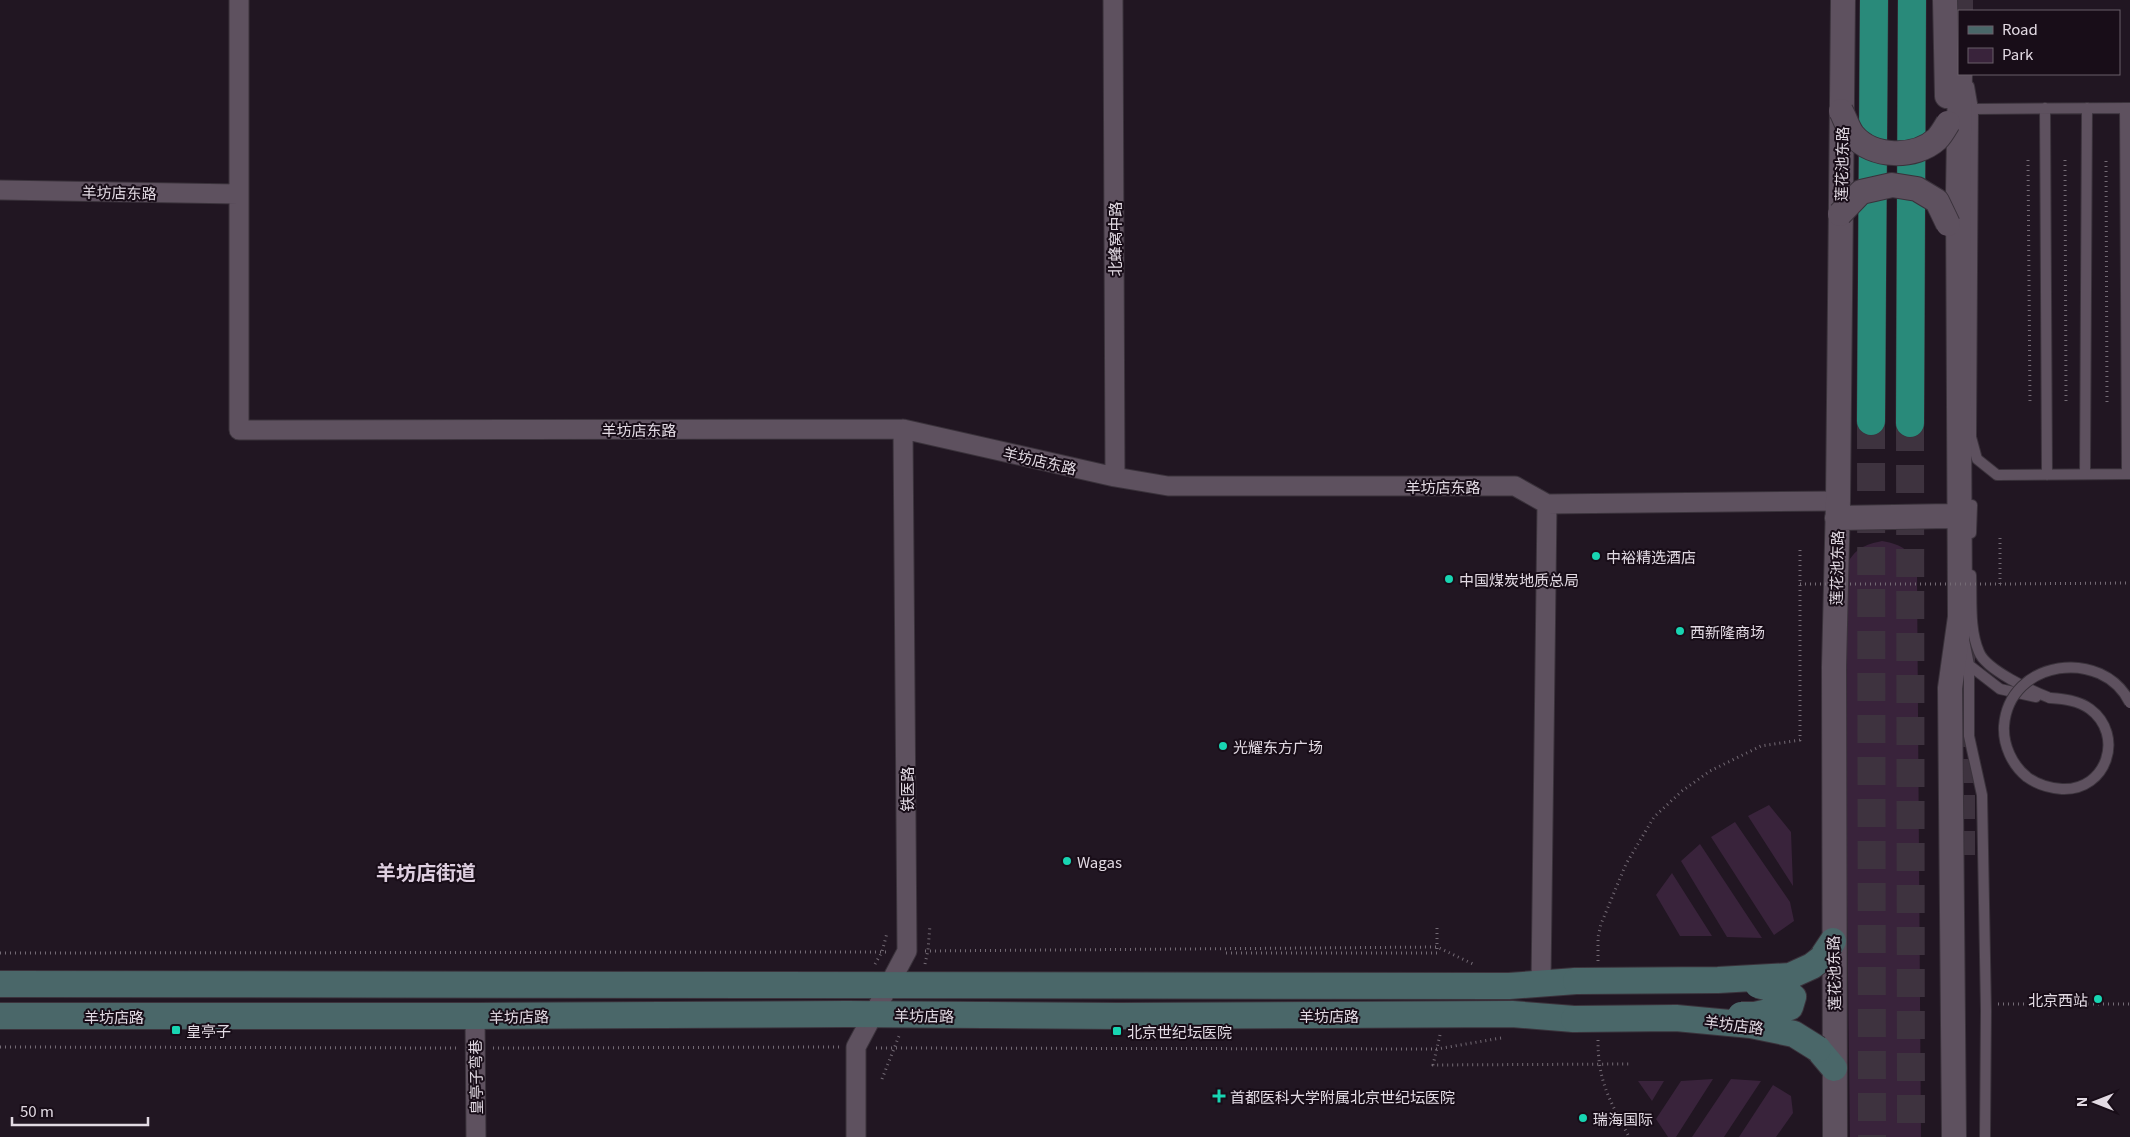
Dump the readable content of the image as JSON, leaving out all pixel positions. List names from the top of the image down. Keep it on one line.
{"streets":{"main road":["羊坊店路"],"street":["莲花池东路","羊坊店东路","北蜂窝中路","铁医路","皇亭子弯巷"]},"crossings":[["莲花池东路","羊坊店路"],["羊坊店东路","北蜂窝中路"],["羊坊店东路","铁医路"],["铁医路","羊坊店路"],["羊坊店路","皇亭子弯巷"]],"districts":["羊坊店街道"],"places":{"other":["中裕精选酒店","中国煤炭地质总局","西新隆商场","光耀东方广场","Wagas","北京西站","瑞海国际"],"transit":["皇亭子","北京世纪坛医院"],"health":["首都医科大学附属北京世纪坛医院"]},"legend":["Road","Park"],"scale_bar":"50 m","north":"left"}
